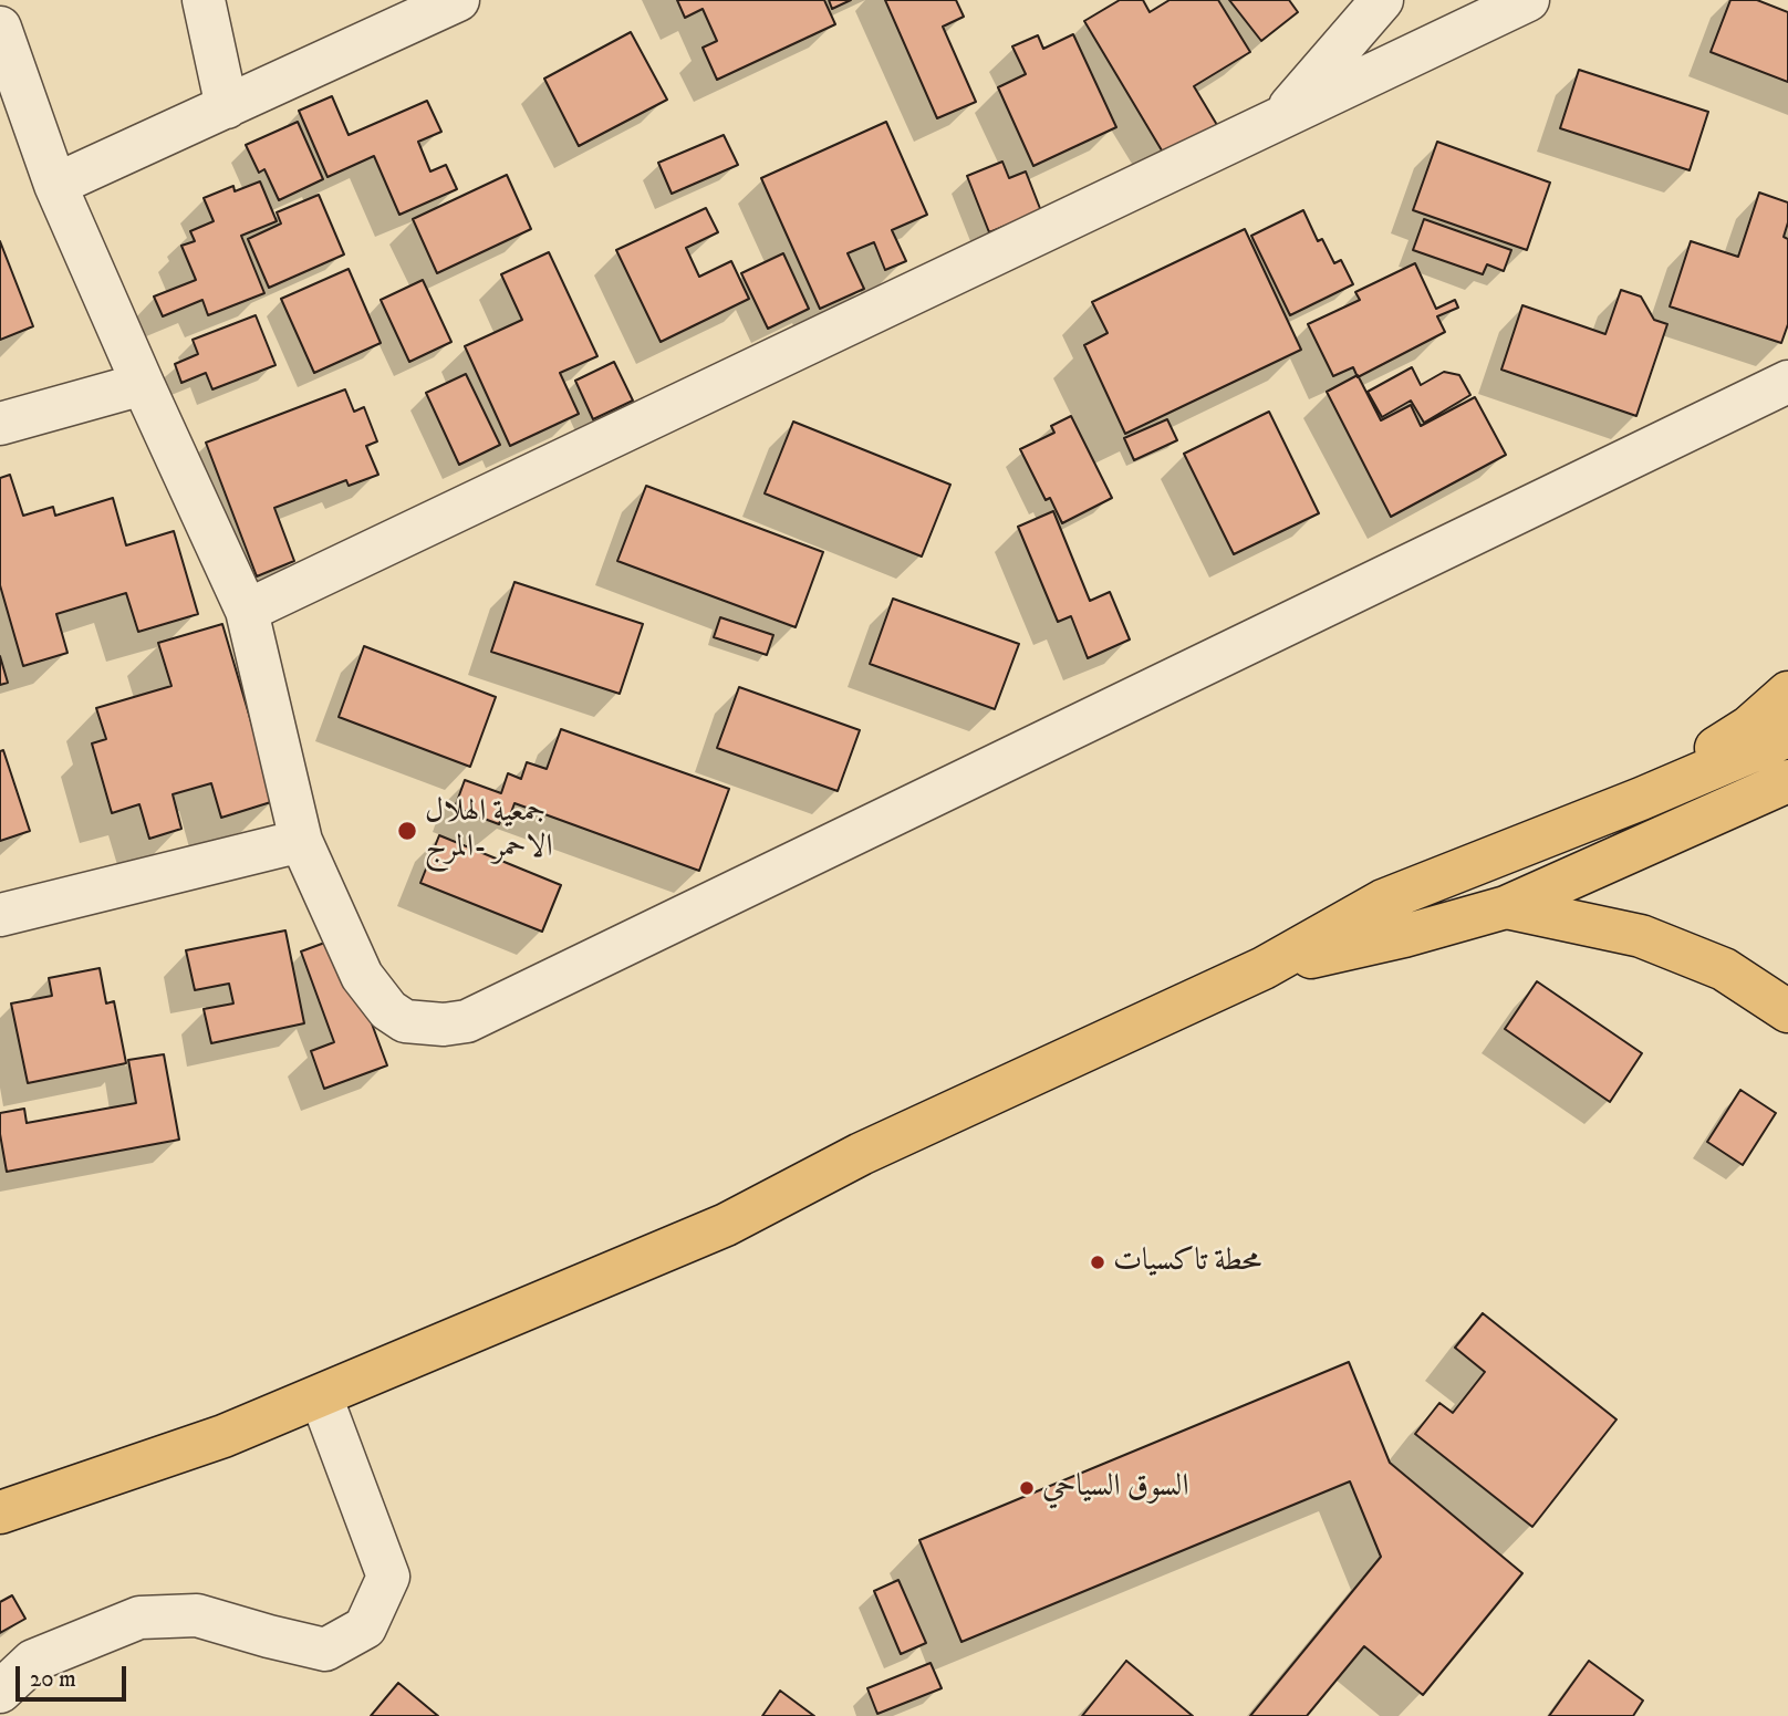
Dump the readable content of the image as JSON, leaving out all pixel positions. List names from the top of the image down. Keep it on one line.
{"places":["جمعية الهلال الاحمر -المرج","محطة تاكسيات","السوق السياحي"],"scale_bar":"20 m"}
